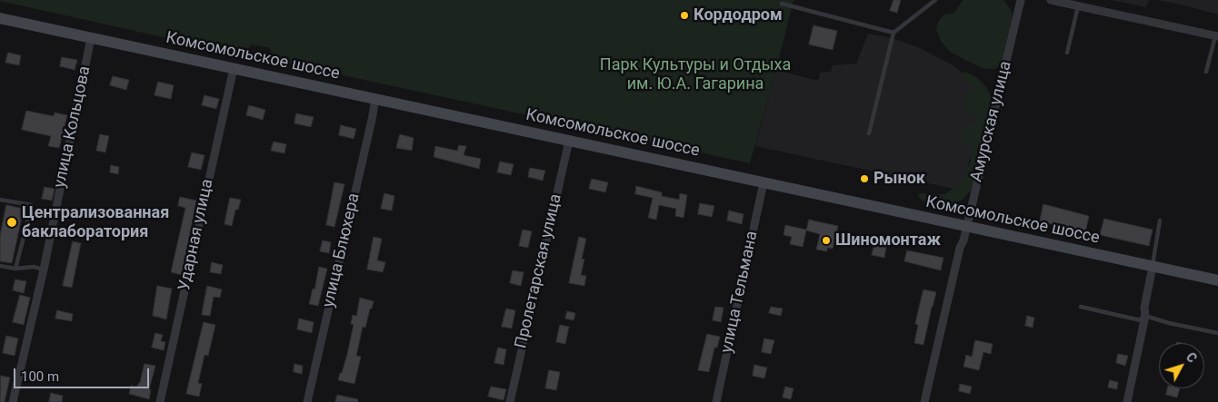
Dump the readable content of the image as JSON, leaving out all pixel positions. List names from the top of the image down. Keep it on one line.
{"streets":{"main road":["Комсомольское шоссе"],"street":["Амурская улица","улица Кольцова","Ударная улица","улица Блюхера","Пролетарская улица","улица Тельмана"]},"crossings":[["Комсомольское шоссе","Амурская улица"],["Комсомольское шоссе","улица Кольцова"],["Комсомольское шоссе","Ударная улица"],["Комсомольское шоссе","улица Блюхера"],["Комсомольское шоссе","Пролетарская улица"],["Комсомольское шоссе","улица Тельмана"]],"parks":["Парк Культуры и Отдыха им. Ю.А. Гагарина"],"places":["Кордодром","Рынок","Централизованная баклаборатория","Шиномонтаж"],"scale_bar":"100 m","north":"top right"}
